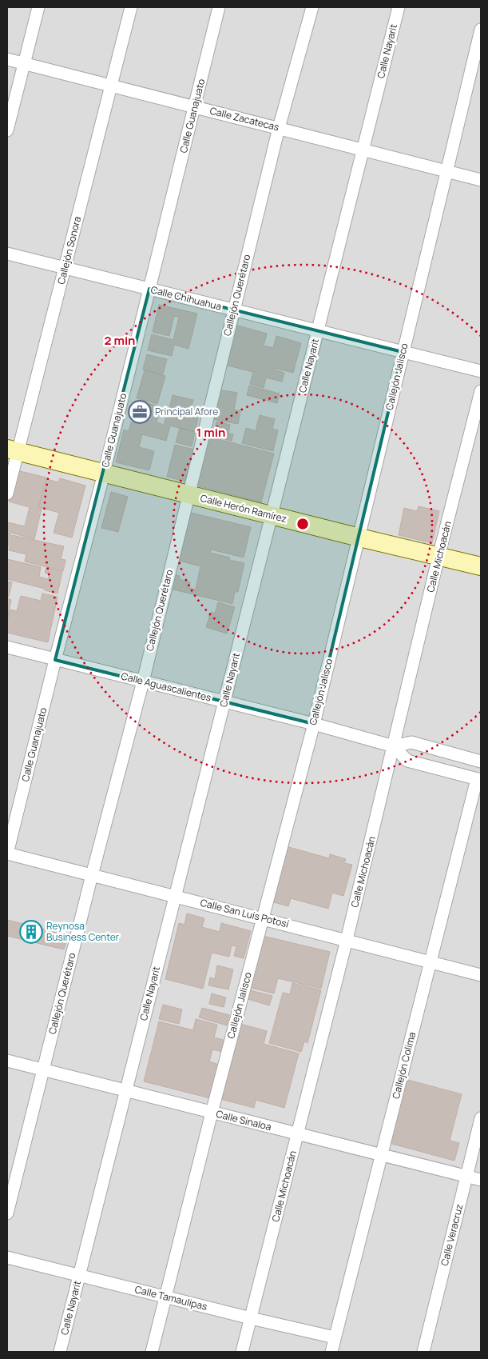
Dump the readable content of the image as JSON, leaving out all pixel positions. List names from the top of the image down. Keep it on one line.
{"streets":{"street":["Calle Nayarit","Calle Guanajuato","Calle Zacatecas","Callejón Sonora","Callejón Querétaro","Calle Chihuahua","Callejón Jalisco","Calle Herón Ramírez","Calle Michoacán","Calle Aguascalientes","Calle San Luis Potosí","Callejón Colima","Calle Sinaloa","Calle Veracruz","Calle Tamaulipas"]},"crossings":[["Calle Nayarit","Calle Zacatecas"],["Calle Nayarit","Calle Chihuahua"],["Calle Nayarit","Calle Herón Ramírez"],["Calle Nayarit","Calle Aguascalientes"],["Calle Nayarit","Calle San Luis Potosí"],["Calle Nayarit","Calle Sinaloa"],["Calle Nayarit","Calle Tamaulipas"],["Calle Guanajuato","Calle Zacatecas"],["Calle Guanajuato","Calle Chihuahua"],["Calle Guanajuato","Calle Herón Ramírez"],["Calle Guanajuato","Calle Aguascalientes"],["Calle Guanajuato","Calle San Luis Potosí"],["Calle Zacatecas","Callejón Sonora"],["Calle Zacatecas","Callejón Querétaro"],["Calle Zacatecas","Callejón Jalisco"],["Callejón Sonora","Calle Chihuahua"],["Callejón Sonora","Calle Herón Ramírez"],["Callejón Querétaro","Calle Chihuahua"],["Callejón Querétaro","Calle Herón Ramírez"],["Callejón Querétaro","Calle Aguascalientes"],["Callejón Querétaro","Calle San Luis Potosí"],["Callejón Querétaro","Calle Sinaloa"],["Calle Chihuahua","Callejón Jalisco"],["Callejón Jalisco","Calle Herón Ramírez"],["Callejón Jalisco","Calle Aguascalientes"],["Callejón Jalisco","Calle San Luis Potosí"],["Callejón Jalisco","Calle Sinaloa"],["Callejón Jalisco","Calle Tamaulipas"],["Calle Herón Ramírez","Calle Michoacán"],["Calle Michoacán","Calle Aguascalientes"],["Calle Michoacán","Calle San Luis Potosí"],["Calle Michoacán","Calle Sinaloa"],["Calle Michoacán","Calle Tamaulipas"],["Calle San Luis Potosí","Callejón Colima"],["Callejón Colima","Calle Sinaloa"],["Callejón Colima","Calle Tamaulipas"],["Calle Sinaloa","Calle Veracruz"]],"places":{"office":["Principal Afore"],"building":["Reynosa Business Center"]},"rings":["2 min","1 min"]}
